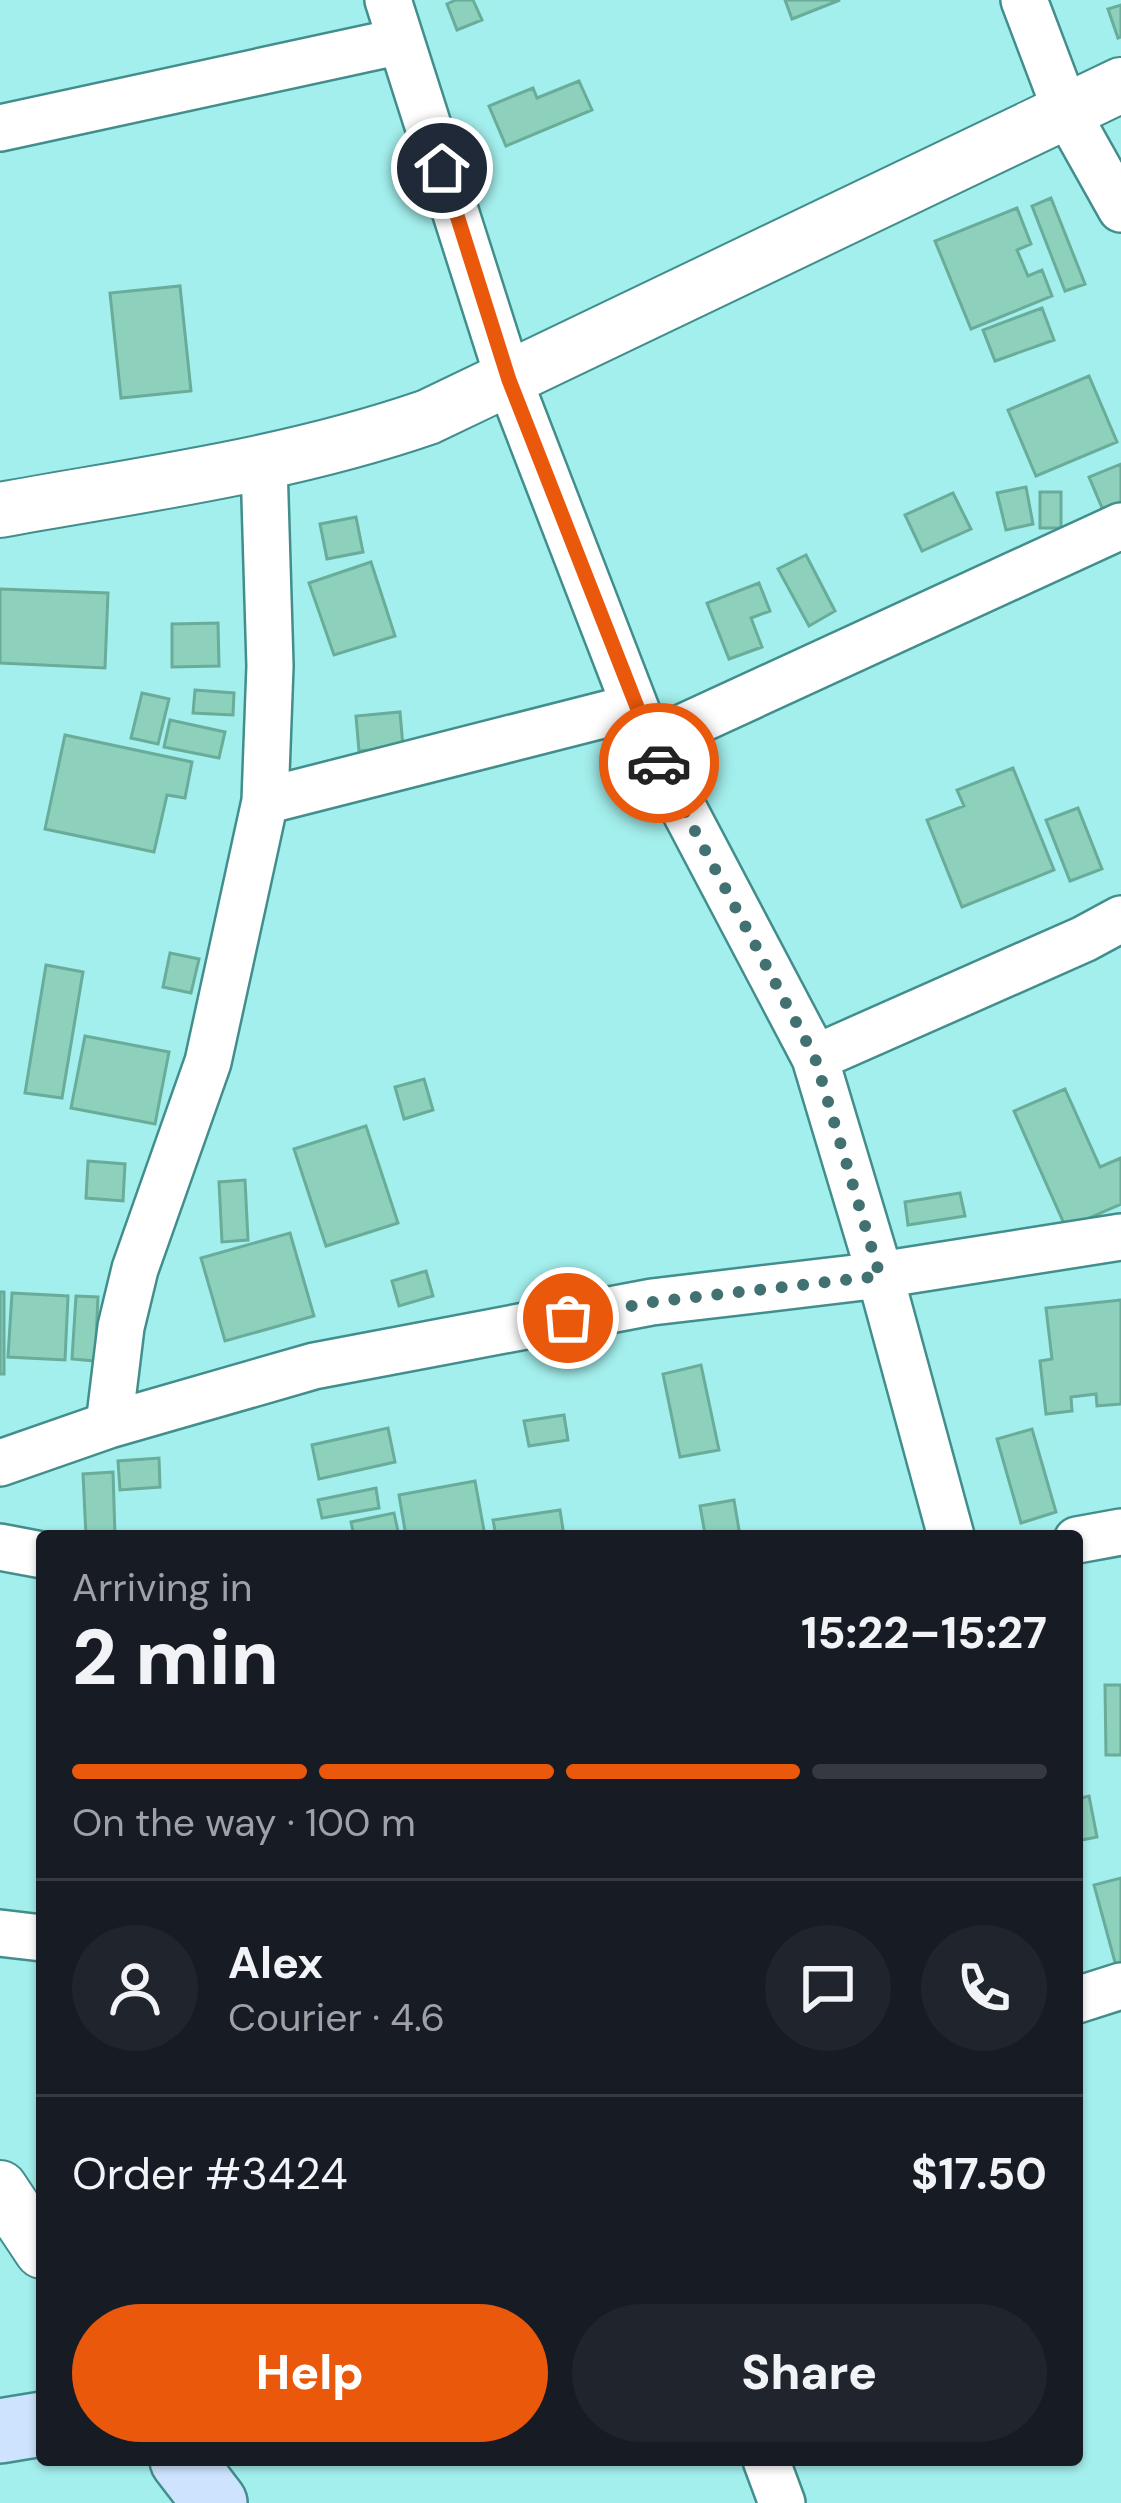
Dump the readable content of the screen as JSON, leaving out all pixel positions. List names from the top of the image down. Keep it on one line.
{"page":{"heading":["2 min","Arriving in","15:22–15:27"],"panel":["Alex","Courier · 4.6","Order #3424","$17.50"],"bar":"On the way · 100 m","buttons":["Help","Share"]}}
